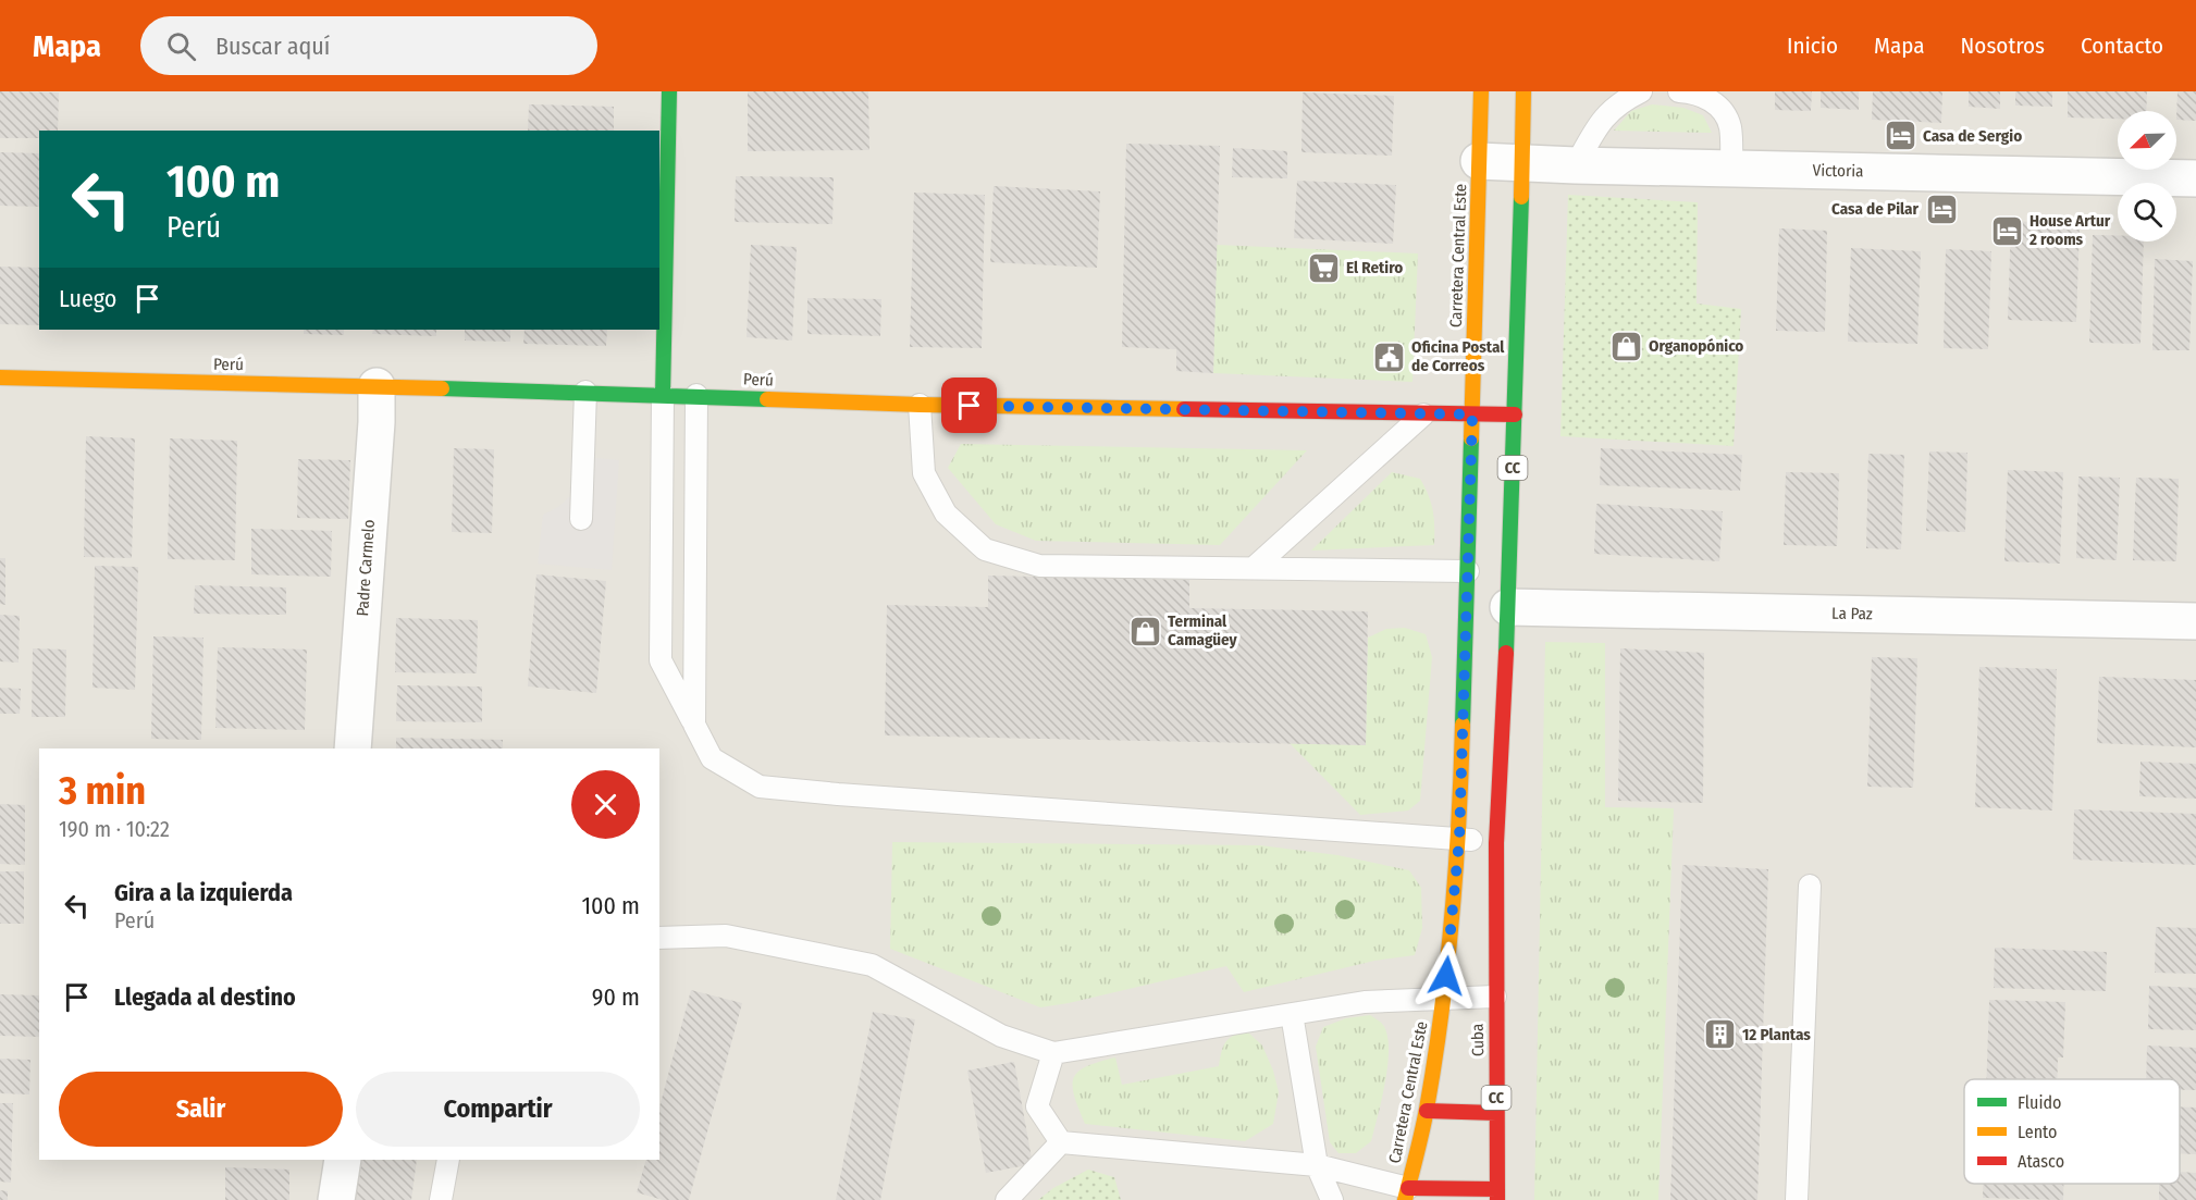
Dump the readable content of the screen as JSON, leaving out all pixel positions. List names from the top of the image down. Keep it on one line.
{"streets":{"main road":["Carretera Central Este","Perú","CC","Cuba"],"street":["Victoria","Padre Carmelo","La Paz"]},"crossings":[["Victoria","Carretera Central Este"],["Victoria","CC"],["Carretera Central Este","Perú"],["Perú","CC"],["Perú","Padre Carmelo"],["CC","La Paz"],["CC","Cuba"]],"places":{"hotel":["Casa de Sergio","Casa de Pilar","House Artur 2 rooms"],"supermarket":["El Retiro"],"shop":["Organopónico","Terminal Camagüey"],"public building":["Oficina Postal de Correos"],"building":["12 Plantas"]},"legend":["Fluido","Lento","Atasco"],"north":"bottom left","page":{"header":"Mapa","search":"Buscar aquí","nav":["Inicio","Mapa","Nosotros","Contacto"],"turn":["100 m","Perú"],"then":"Luego","heading":["3 min","190 m · 10:22"],"list":[{"name":"Gira a la izquierda","note":"Perú","value":"100 m"},{"name":"Llegada al destino","value":"90 m"}],"buttons":["Salir","Compartir"]}}
